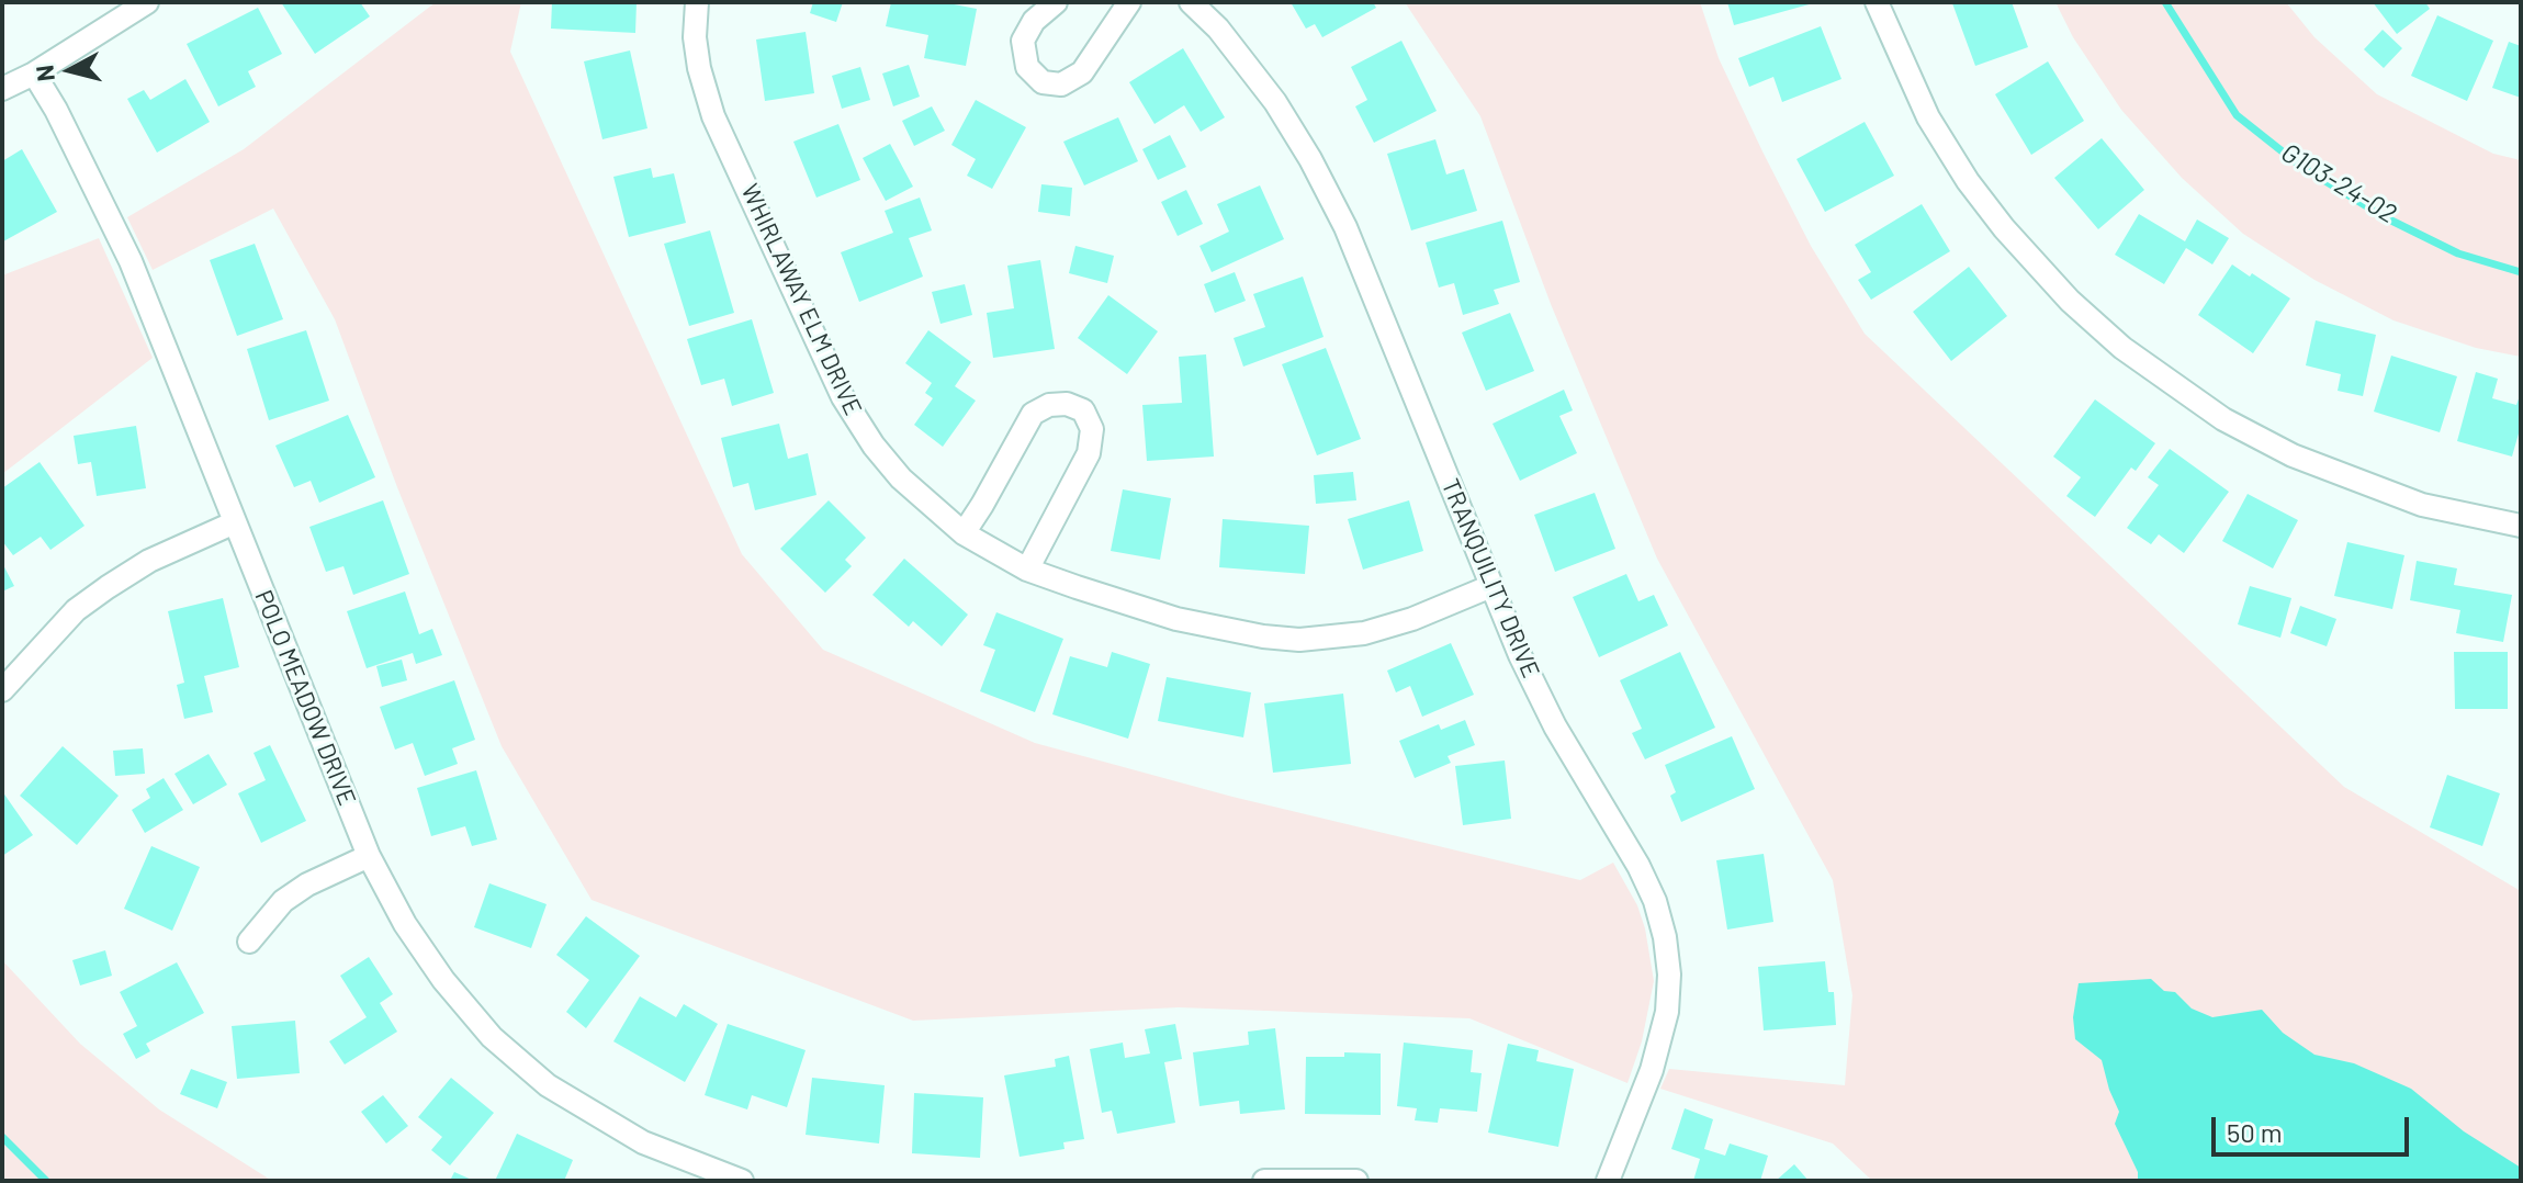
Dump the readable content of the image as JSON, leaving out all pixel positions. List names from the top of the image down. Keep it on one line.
{"streets":{"street":["WHIRLAWAY ELM DRIVE","TRANQUILITY DRIVE","POLO MEADOW DRIVE"]},"crossings":[["WHIRLAWAY ELM DRIVE","TRANQUILITY DRIVE"]],"water":["G103-24-02"],"scale_bar":"50 m","north":"left"}
